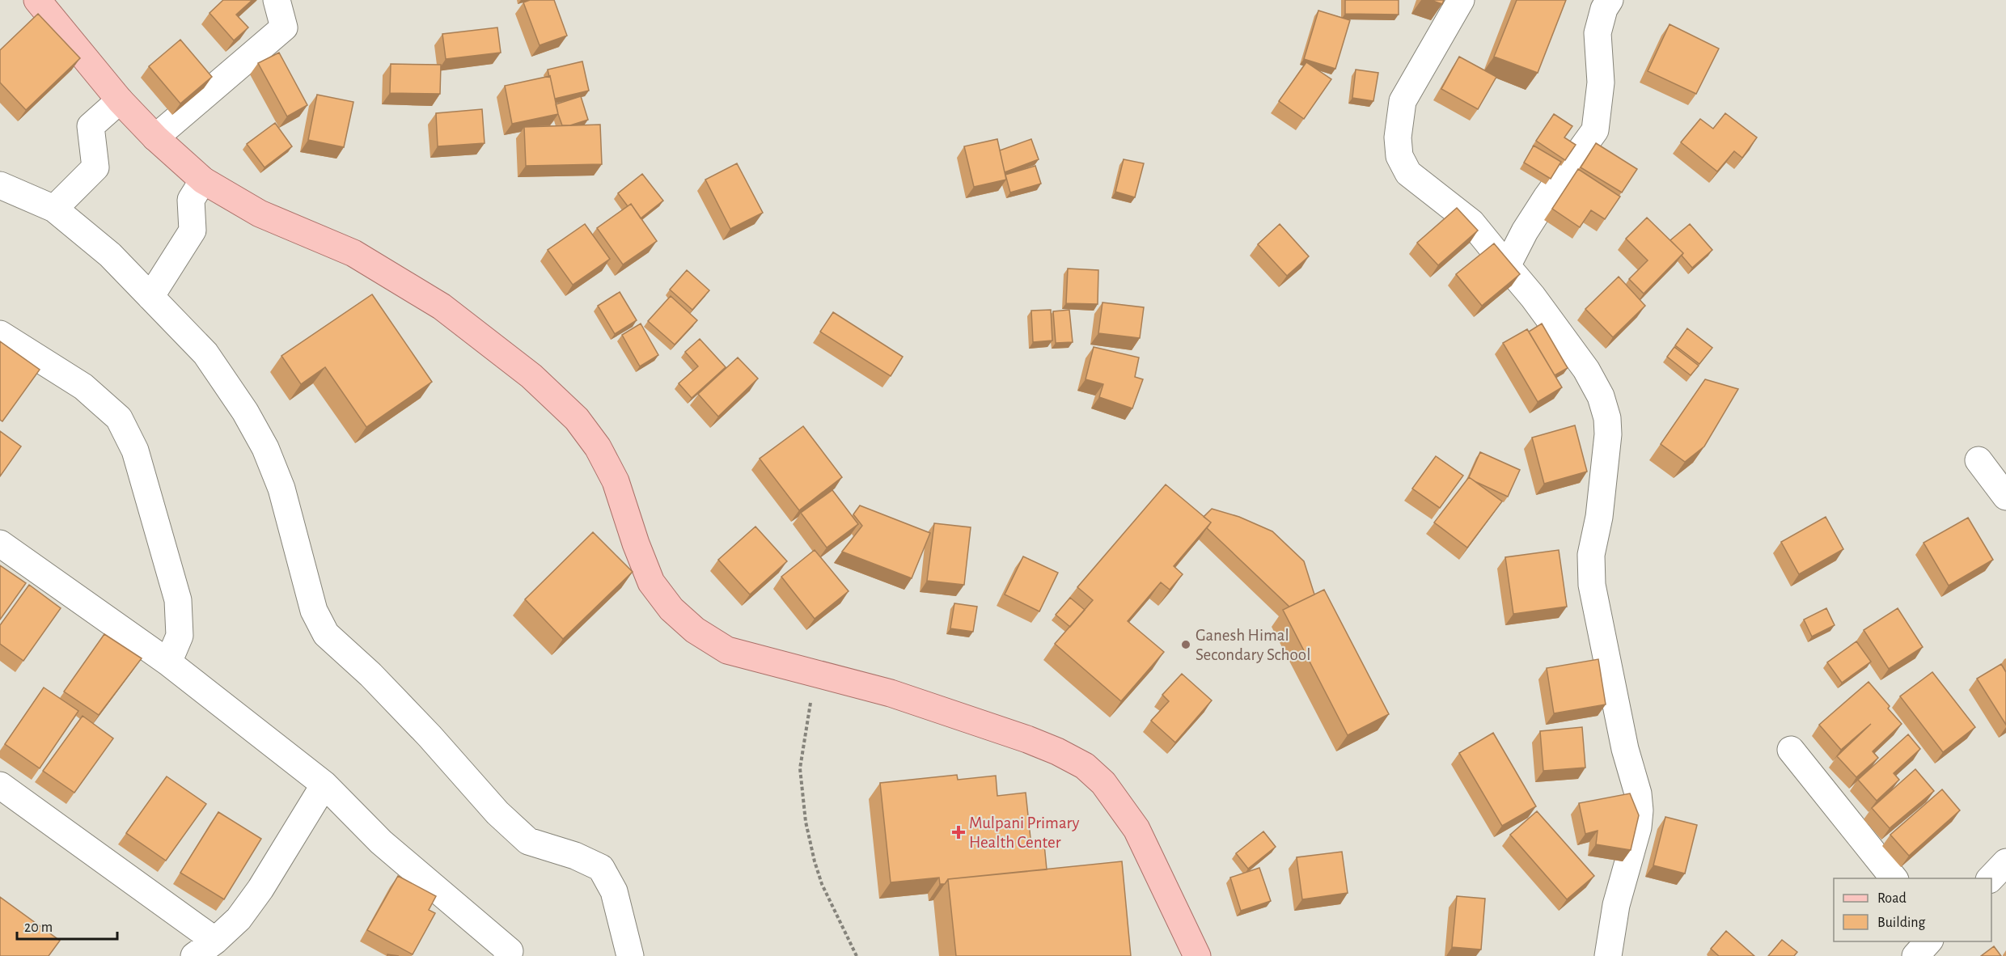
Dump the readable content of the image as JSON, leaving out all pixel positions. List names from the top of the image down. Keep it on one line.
{"places":{"other":["Ganesh Himal Secondary School"],"health":["Mulpani Primary Health Center"]},"legend":["Road","Building"],"scale_bar":"20 m"}
